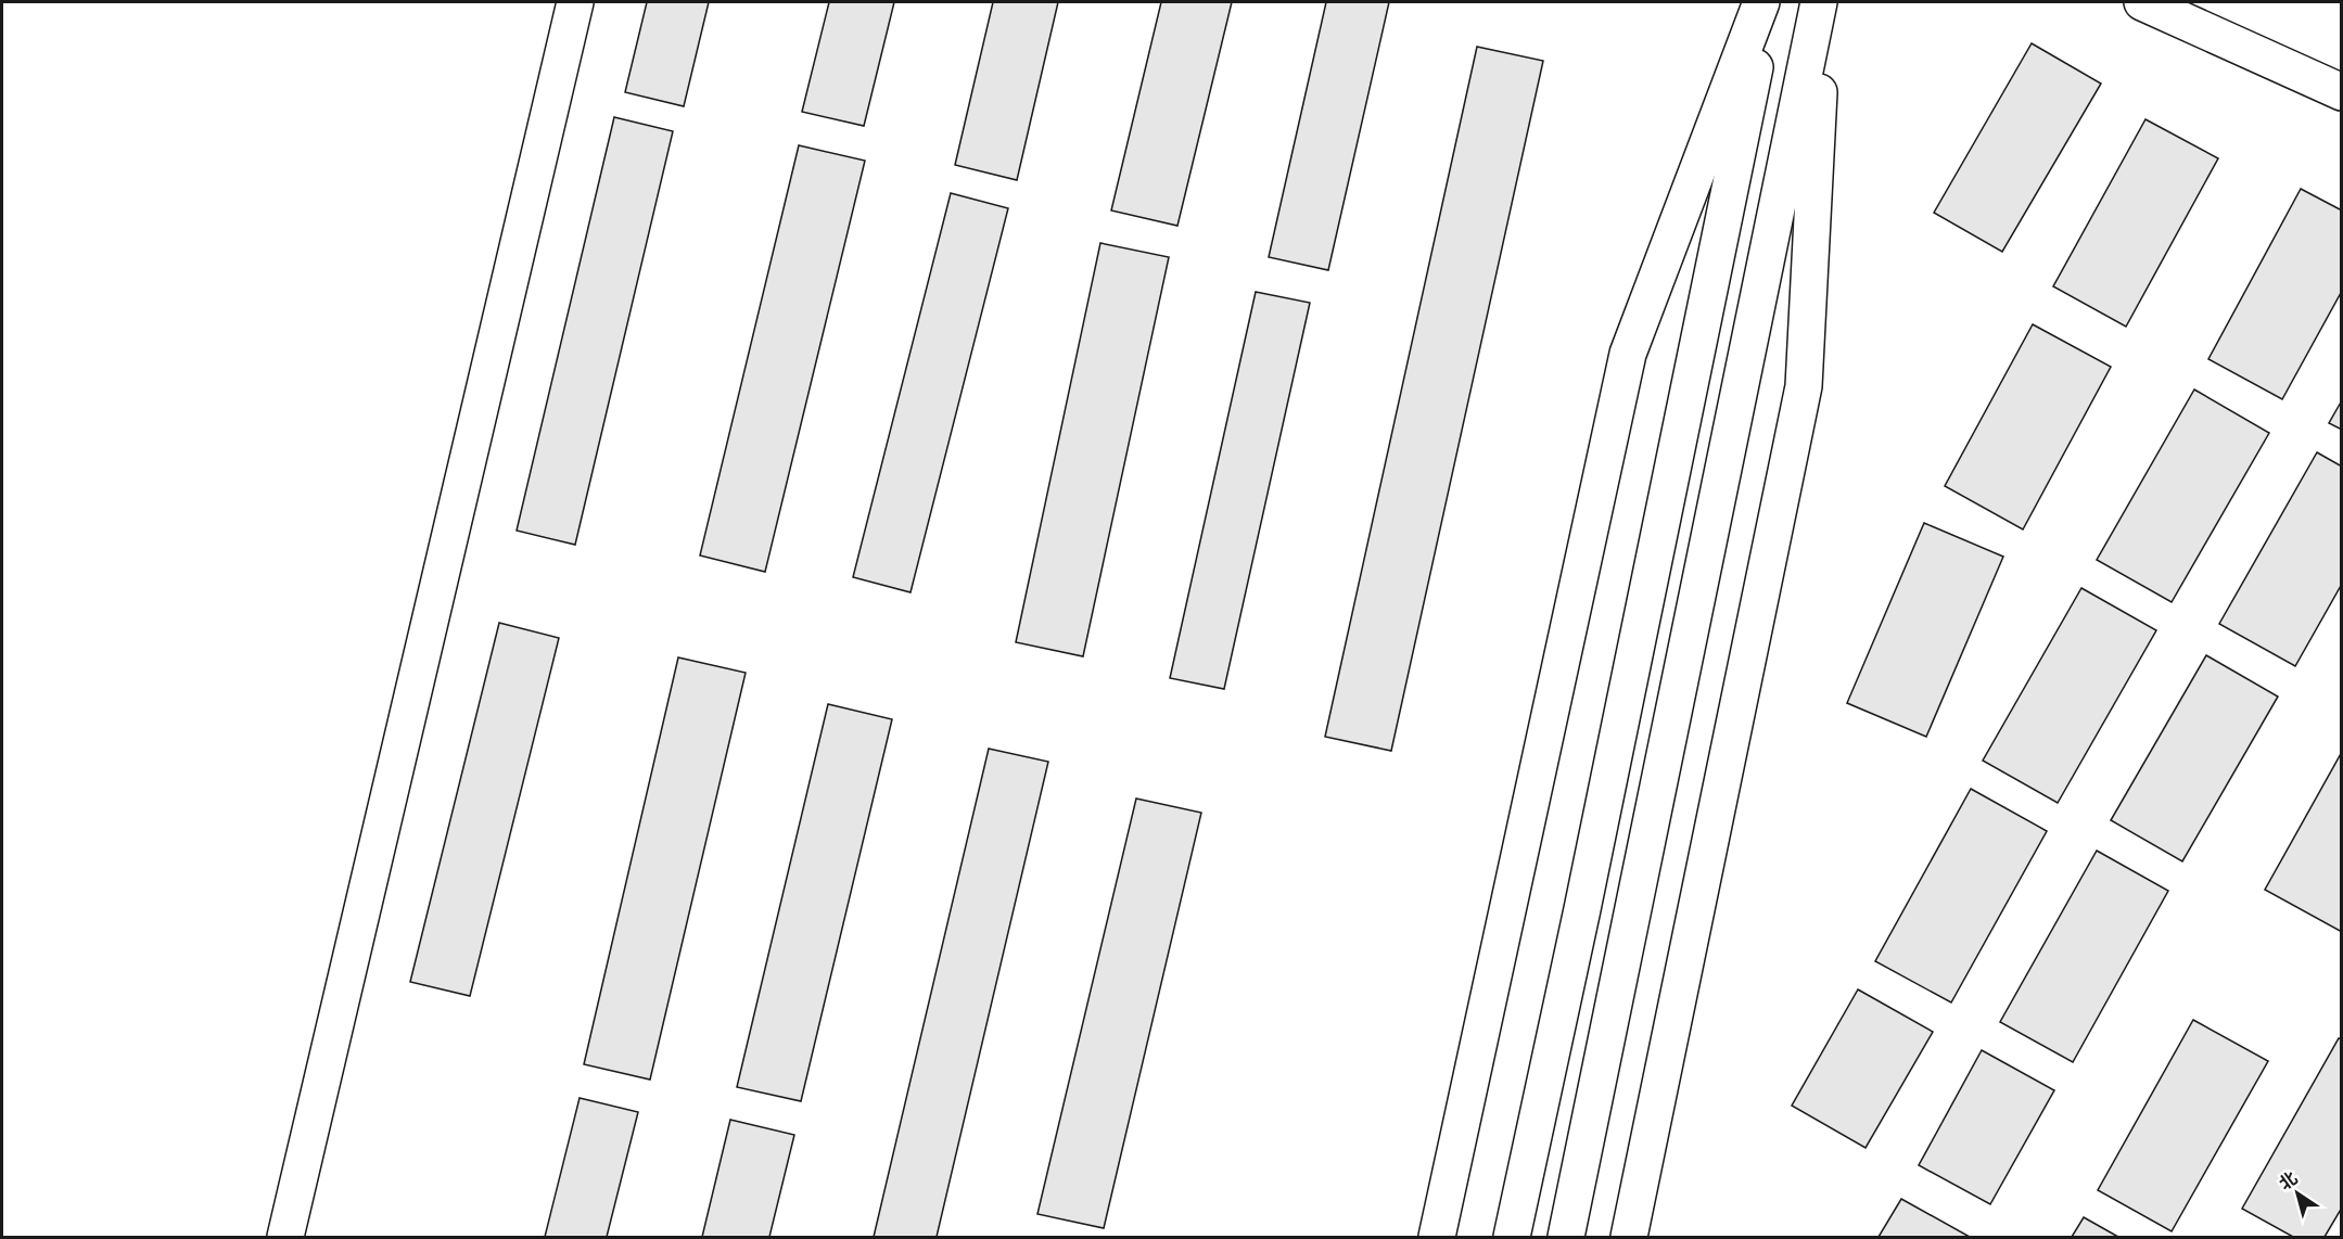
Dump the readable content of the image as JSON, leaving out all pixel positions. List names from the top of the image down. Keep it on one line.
{"north":"top left"}
